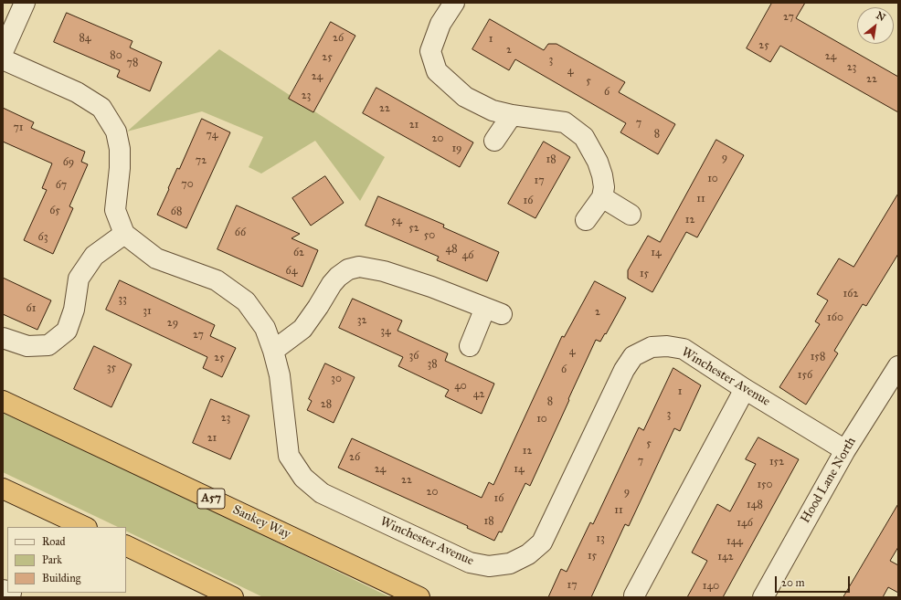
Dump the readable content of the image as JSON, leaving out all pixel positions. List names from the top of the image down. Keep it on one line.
{"streets":{"highway":["A57","Sankey Way"],"street":["Winchester Avenue","Hood Lane North"]},"crossings":[["Winchester Avenue","Hood Lane North"]],"house_numbers":["27","84","26","1","25","2","80","24","25","3","78","23","4","24","22","5","6","23","22","7","21","71","8","74","20","19","9","18","72","69","10","17","70","67","11","16","65","68","12","54","52","66","50","63","48","62","14","46","64","15","162","33","61","31","2","160","32","29","34","27","4","36","158","25","38","35","6","156","30","40","1","42","8","28","3","23","10","21","5","12","26","7","152","24","14","22","150","20","9","16","148","11","18","146","13","144","15","142","17","140"],"legend":["Road","Park","Building"],"scale_bar":"20 m","north":"top right"}
